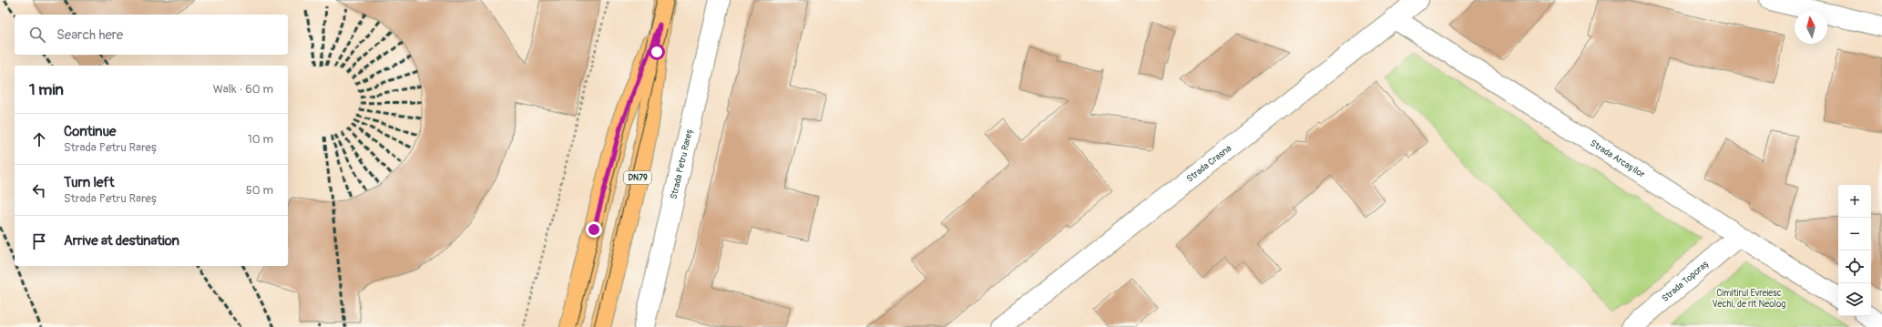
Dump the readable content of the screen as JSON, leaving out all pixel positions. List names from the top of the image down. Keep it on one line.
{"streets":{"main road":["DN79"],"street":["Strada Arcașilor","Strada Petru Rareș","Strada Crasna","Strada Toporaș"]},"crossings":[["Strada Arcașilor","Strada Crasna"],["Strada Arcașilor","Strada Toporaș"]],"parks":["Cimitirul Evreiesc Vechi, de rit Neolog"],"north":"top","page":{"search":"Search here","heading":["1 min","Walk · 60 m"],"list":[["Continue","Strada Petru Rareș","10 m"],["Turn left","Strada Petru Rareș","50 m"],"Arrive at destination"],"map_buttons":["+","−"]}}
